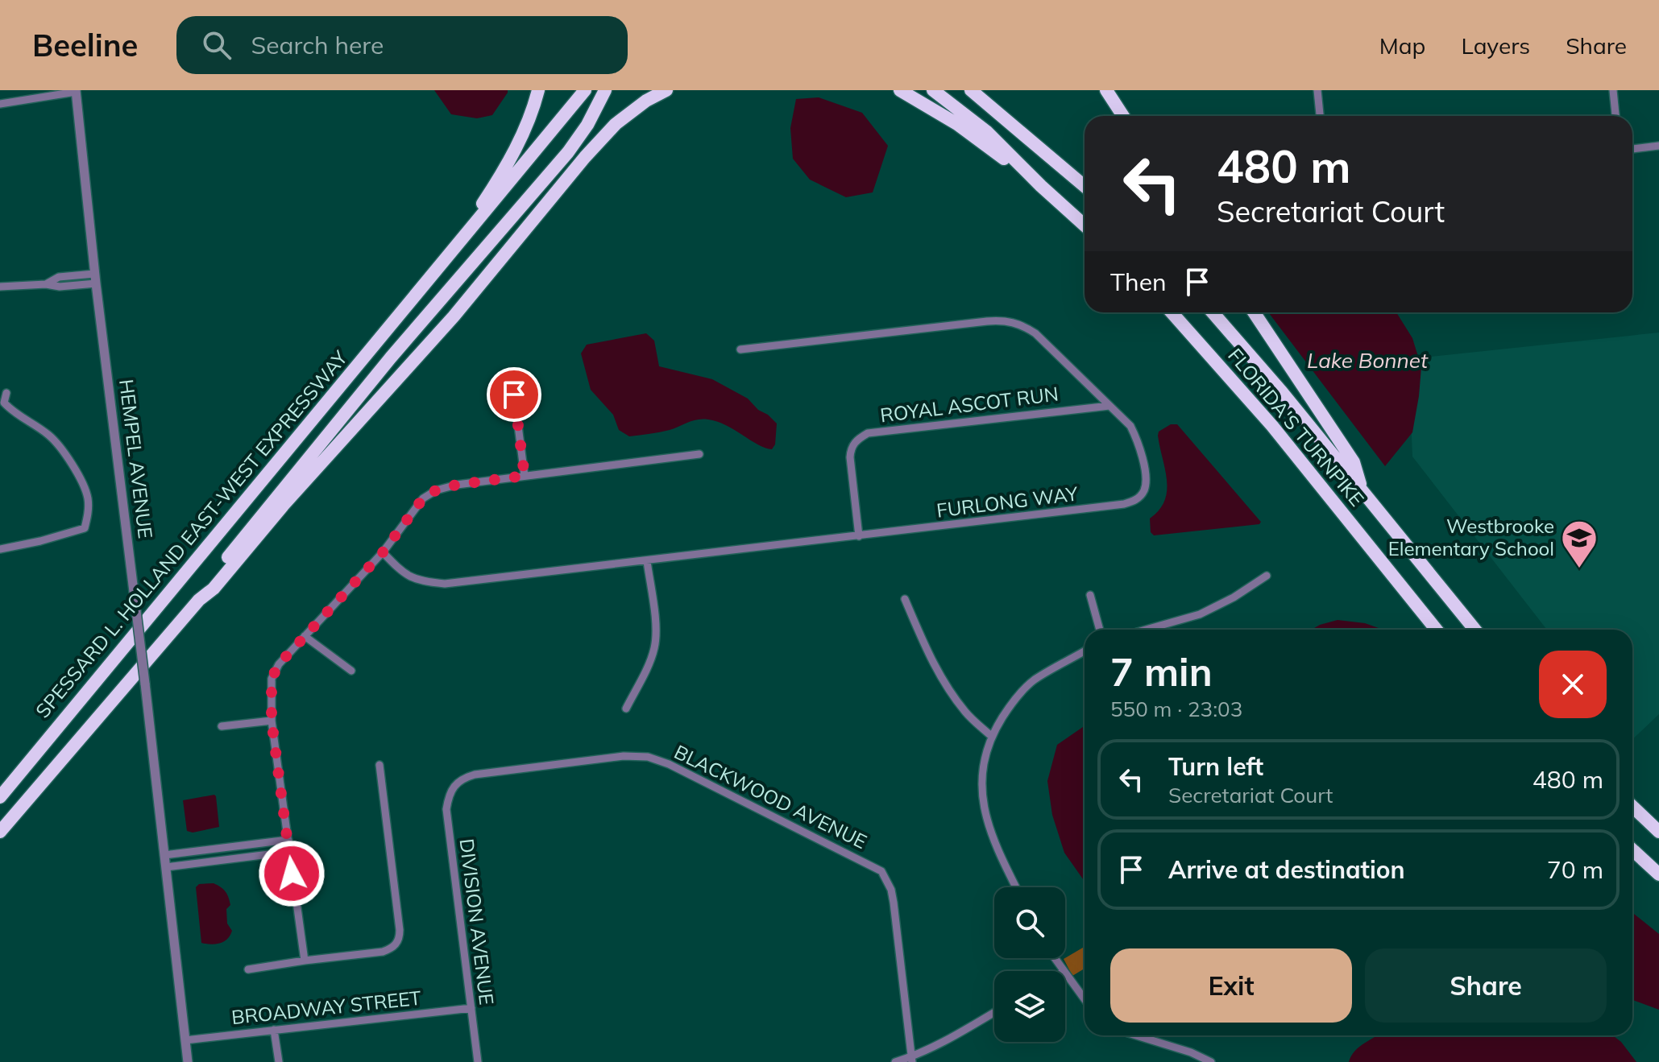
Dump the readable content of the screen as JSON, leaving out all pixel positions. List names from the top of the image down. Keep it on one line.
{"streets":{"highway":["FLORIDA'S TURNPIKE","SPESSARD L. HOLLAND EAST-WEST EXPRESSWAY"],"street":["ROYAL ASCOT RUN","HEMPEL AVENUE","FURLONG WAY","BLACKWOOD AVENUE","DIVISION AVENUE","BROADWAY STREET"]},"crossings":[["ROYAL ASCOT RUN","FURLONG WAY"],["HEMPEL AVENUE","BROADWAY STREET"],["BLACKWOOD AVENUE","DIVISION AVENUE"],["DIVISION AVENUE","BROADWAY STREET"]],"water":["Lake Bonnet"],"places":{"school or university":["Westbrooke Elementary School"]},"page":{"header":"Beeline","search":"Search here","nav":["Map","Layers","Share"],"turn":["480 m","Secretariat Court"],"then":"Then","heading":["7 min","550 m · 23:03"],"list":[{"name":"Turn left","note":"Secretariat Court","value":"480 m"},{"name":"Arrive at destination","value":"70 m"}],"buttons":["Exit","Share"]}}
